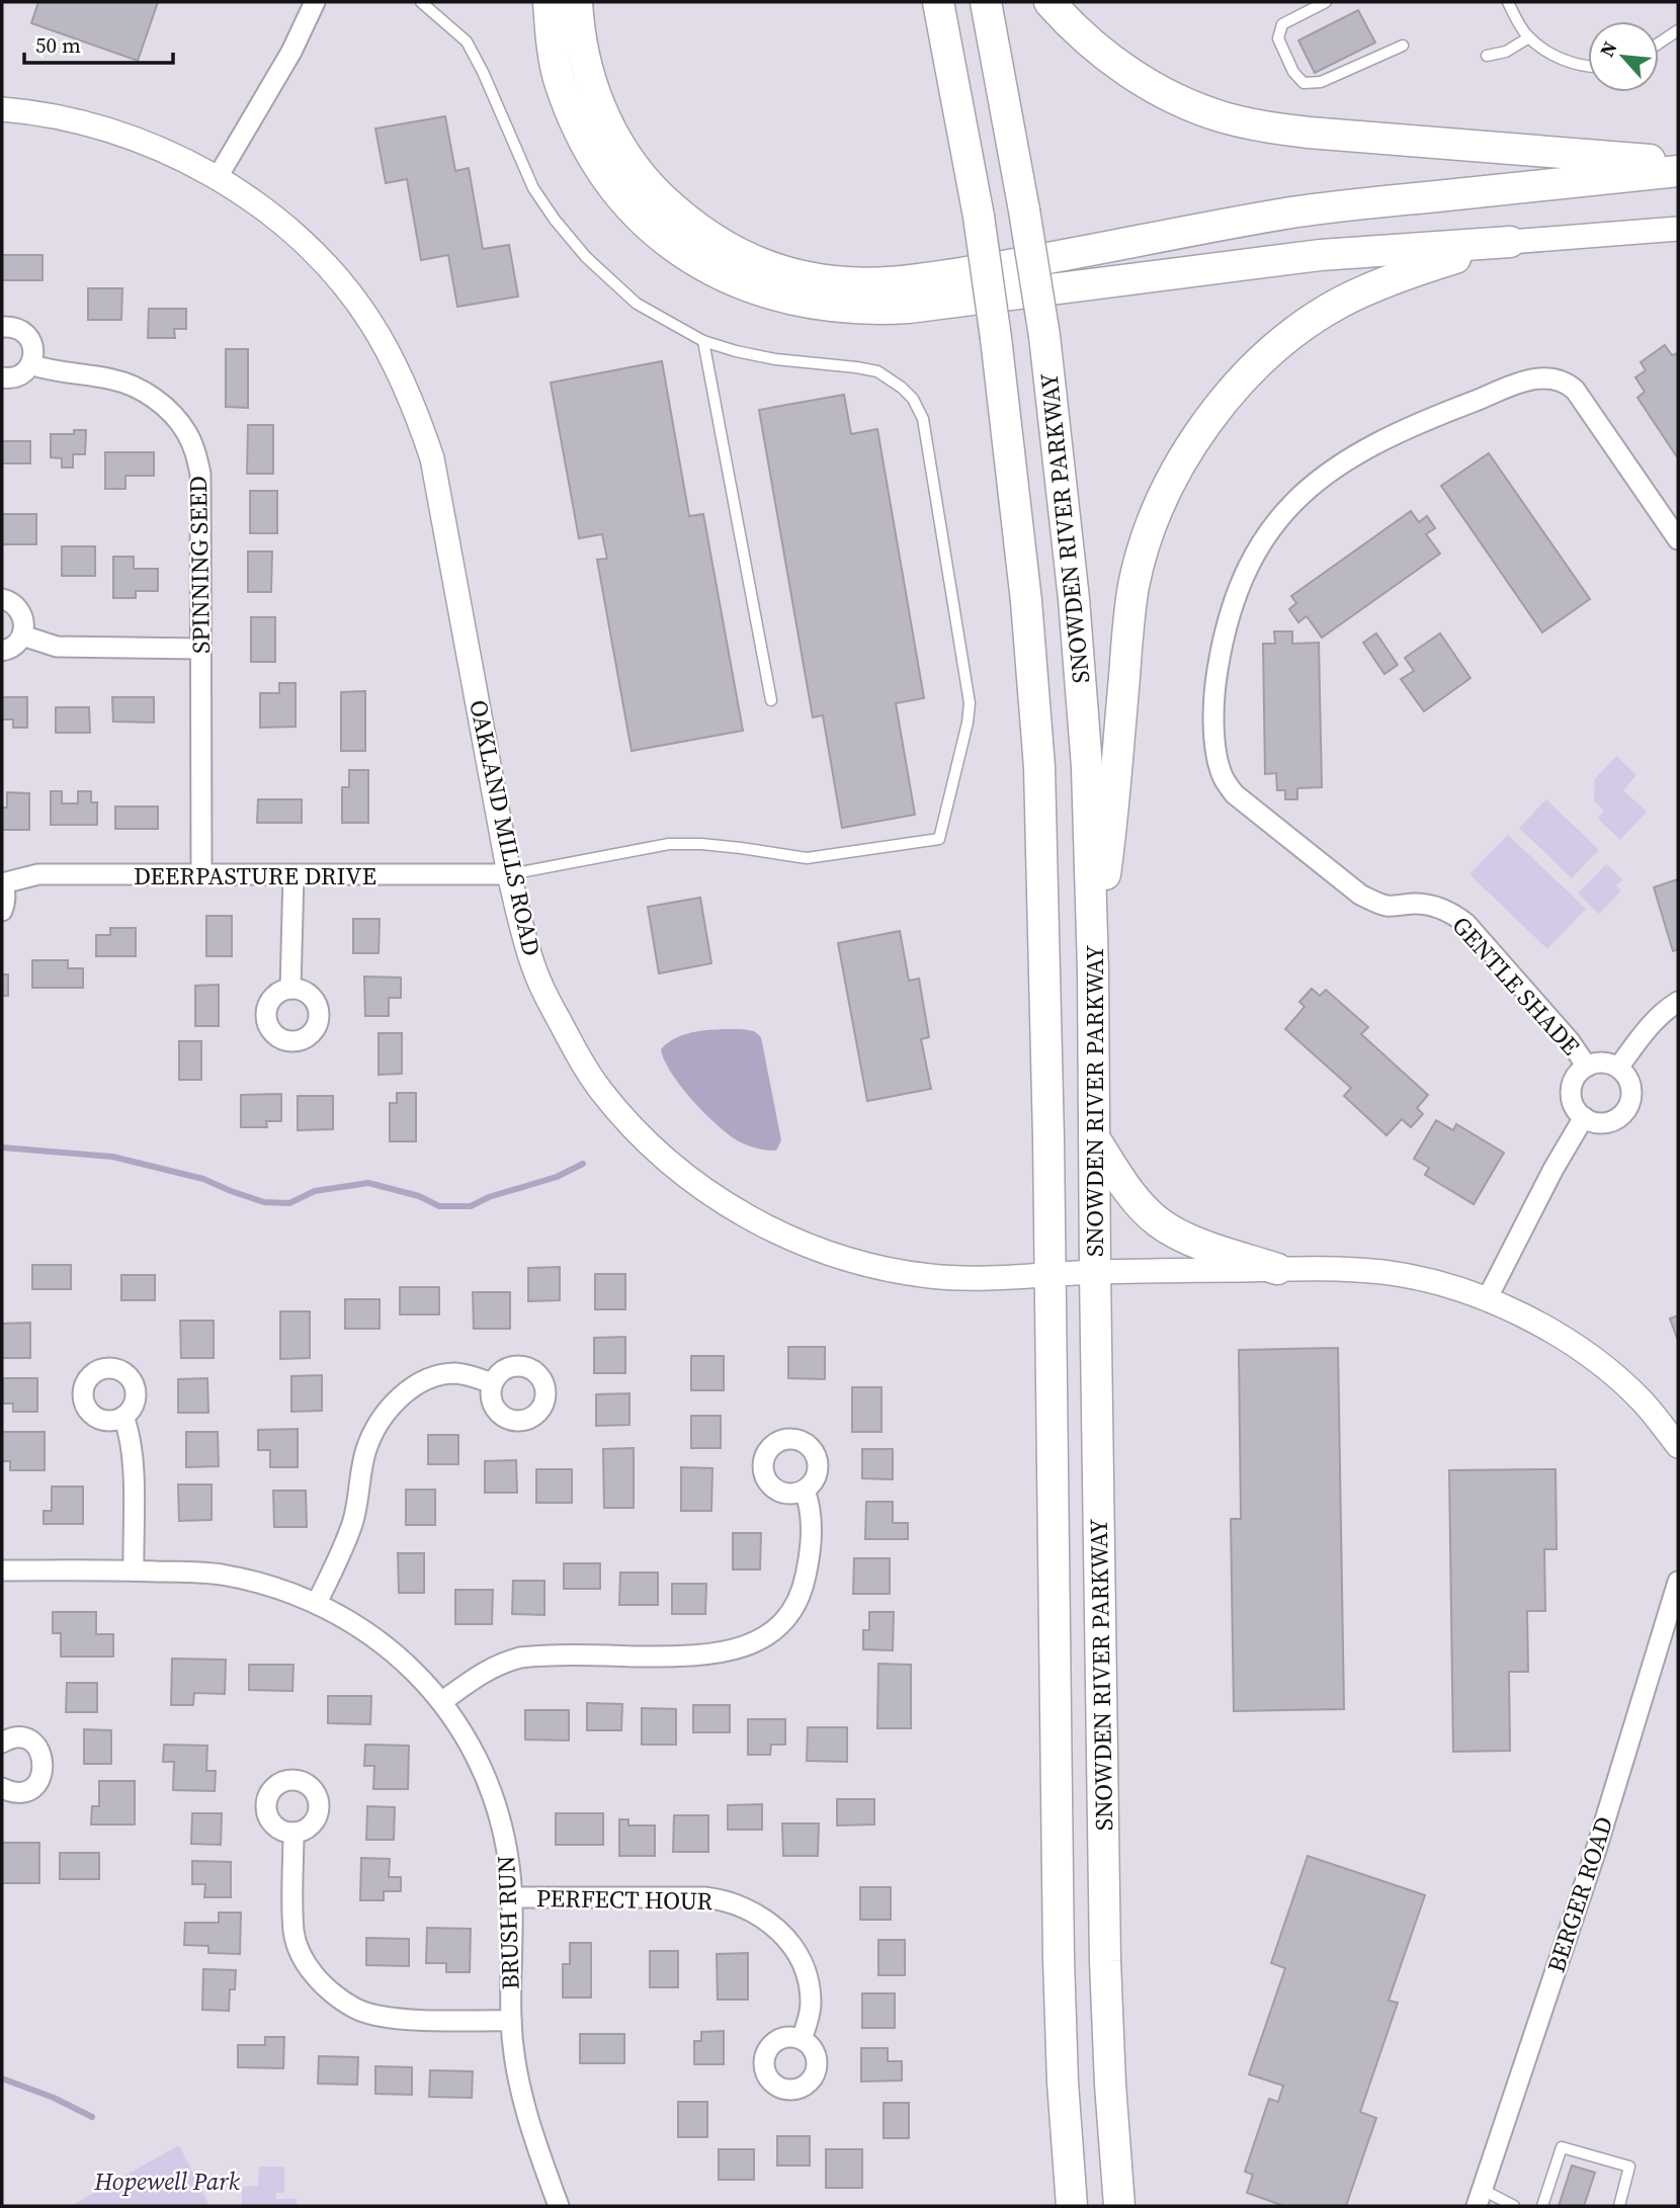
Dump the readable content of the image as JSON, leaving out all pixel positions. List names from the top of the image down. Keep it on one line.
{"streets":{"main road":["SNOWDEN RIVER PARKWAY"],"street":["SPINNING SEED","OAKLAND MILLS ROAD","DEERPASTURE DRIVE","GENTLE SHADE","BERGER ROAD","PERFECT HOUR","BRUSH RUN"]},"crossings":[["SNOWDEN RIVER PARKWAY","OAKLAND MILLS ROAD"],["SPINNING SEED","DEERPASTURE DRIVE"],["OAKLAND MILLS ROAD","DEERPASTURE DRIVE"],["PERFECT HOUR","BRUSH RUN"]],"parks":["Hopewell Park"],"scale_bar":"50 m","north":"top left"}
